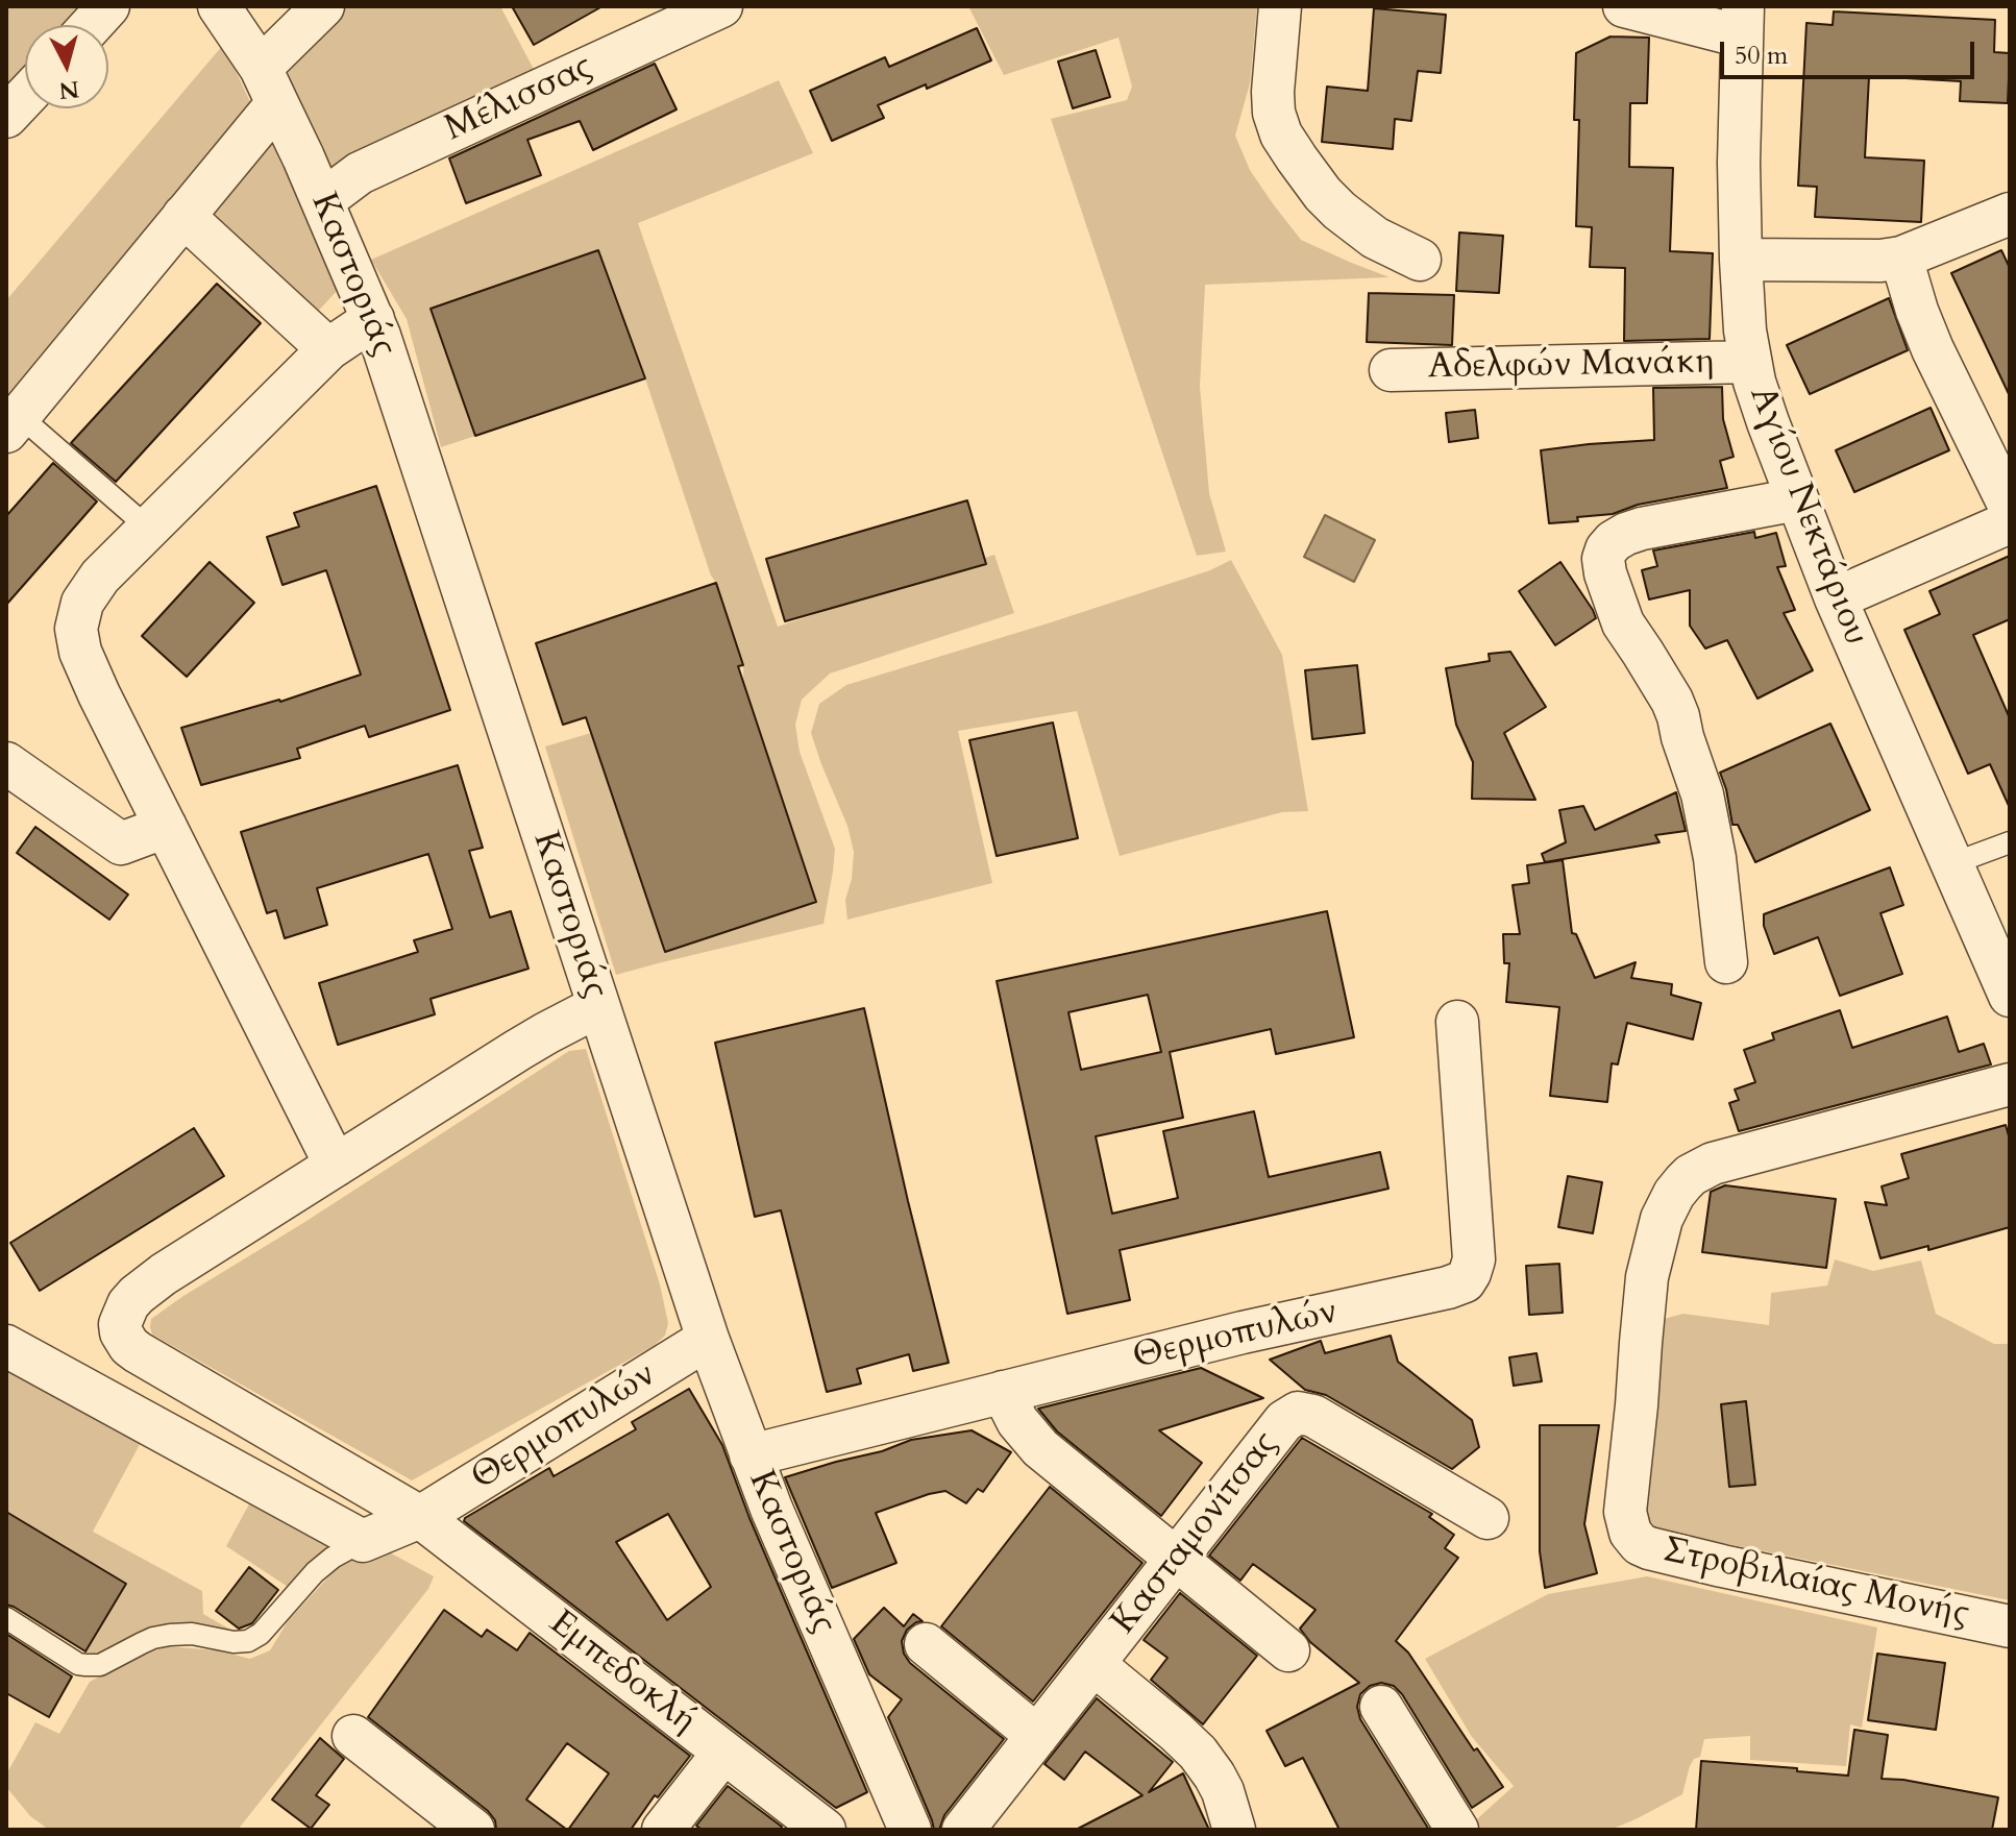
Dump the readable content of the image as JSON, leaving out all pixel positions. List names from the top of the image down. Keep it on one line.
{"streets":{"street":["Μέλισσας","Καστοριάς","Αδελφών Μανάκη","Αγίου Νεκτάριου","Θερμοπυλών","Κασταμονίτσας","Στροβιλαίας Μονής","Εμπεδοκλή"]},"crossings":[["Μέλισσας","Καστοριάς"],["Καστοριάς","Θερμοπυλών"],["Αδελφών Μανάκη","Αγίου Νεκτάριου"],["Θερμοπυλών","Εμπεδοκλή"]],"scale_bar":"50 m","north":"bottom"}
